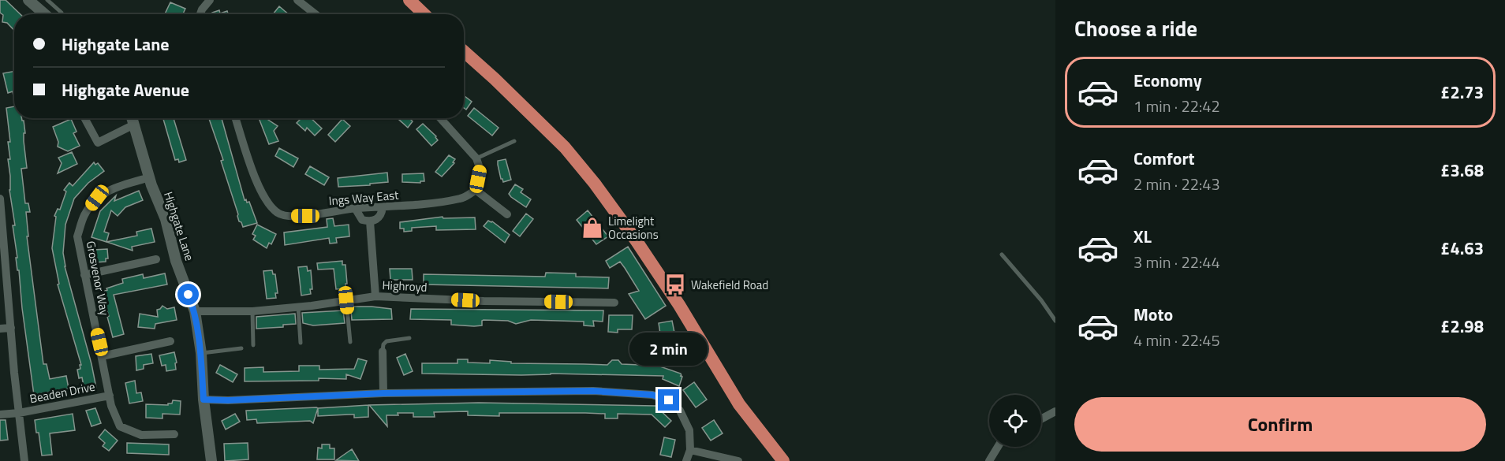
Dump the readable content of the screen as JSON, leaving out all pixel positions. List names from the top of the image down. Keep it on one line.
{"streets":{"street":["Ings Way East","Highgate Lane","Grosvenor Way","Highroyd","Beaden Drive"]},"crossings":[["Highgate Lane","Grosvenor Way"],["Highgate Lane","Highroyd"],["Grosvenor Way","Beaden Drive"]],"places":{"shop":["Limelight Occasions"],"bus stop":["Wakefield Road"]},"page":{"heading":"Choose a ride","banner":["Highgate Lane","Highgate Avenue"],"list":[{"name":"Economy","note":"1 min · 22:42","value":"£2.73"},{"name":"Comfort","note":"2 min · 22:43","value":"£3.68"},{"name":"XL","note":"3 min · 22:44","value":"£4.63"},{"name":"Moto","note":"4 min · 22:45","value":"£2.98"}],"bubble":"2 min","buttons":"Confirm"}}
